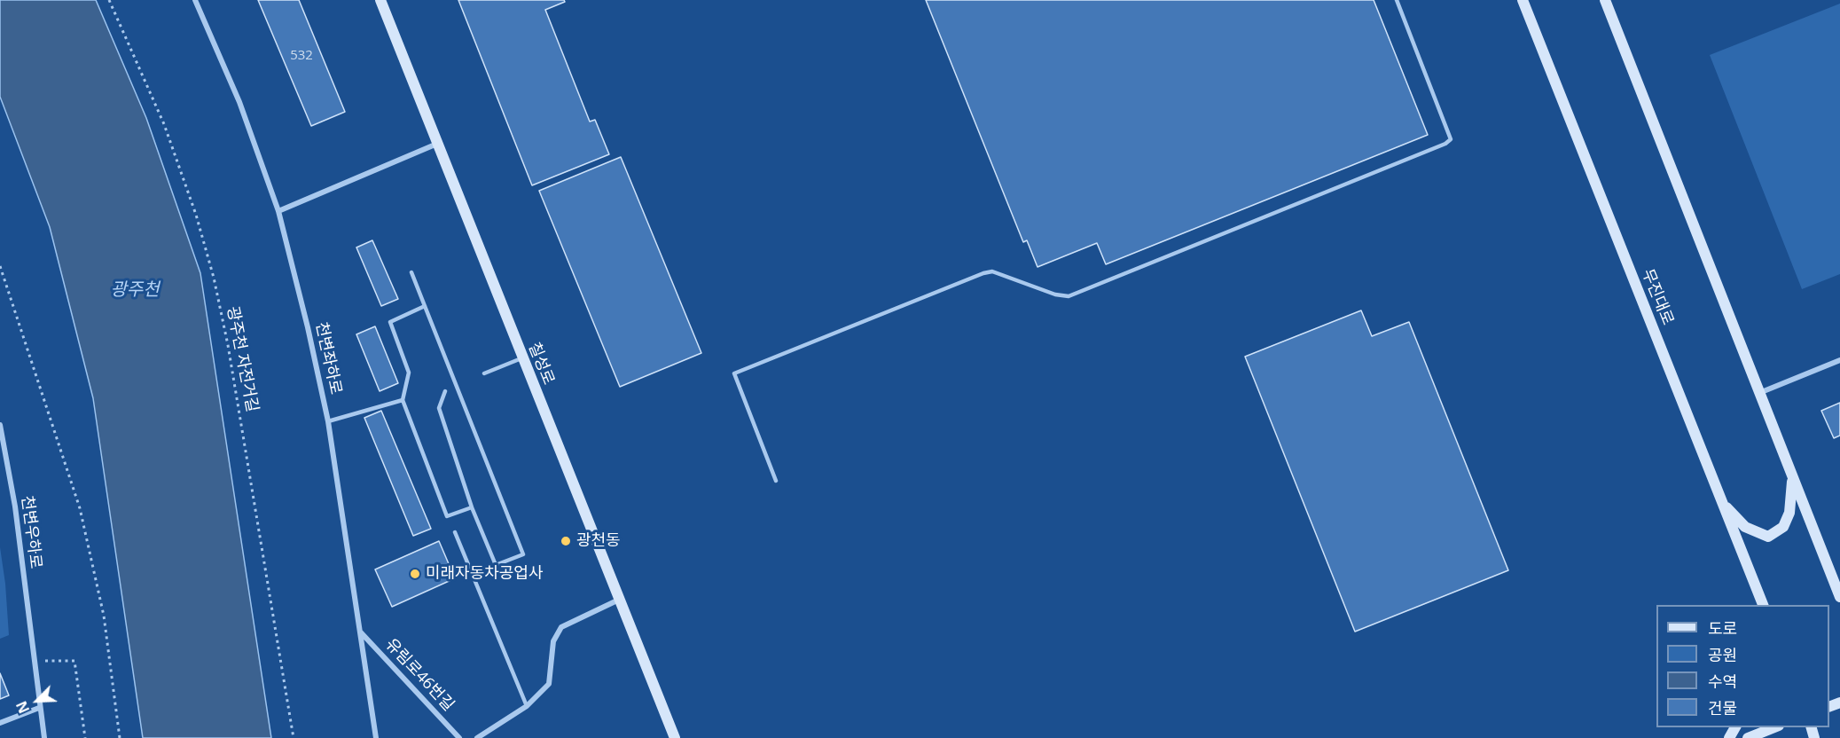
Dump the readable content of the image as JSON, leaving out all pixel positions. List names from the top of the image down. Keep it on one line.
{"streets":{"main road":["무진대로","칠성로"],"street":["천변좌하로","천변우하로","유림로46번길"],"path":["광주천 자전거길"]},"crossings":[["천변좌하로","유림로46번길"]],"water":["광주천"],"places":["광천동","미래자동차공업사"],"house_numbers":["532"],"legend":["도로","공원","수역","건물"],"north":"bottom left"}
